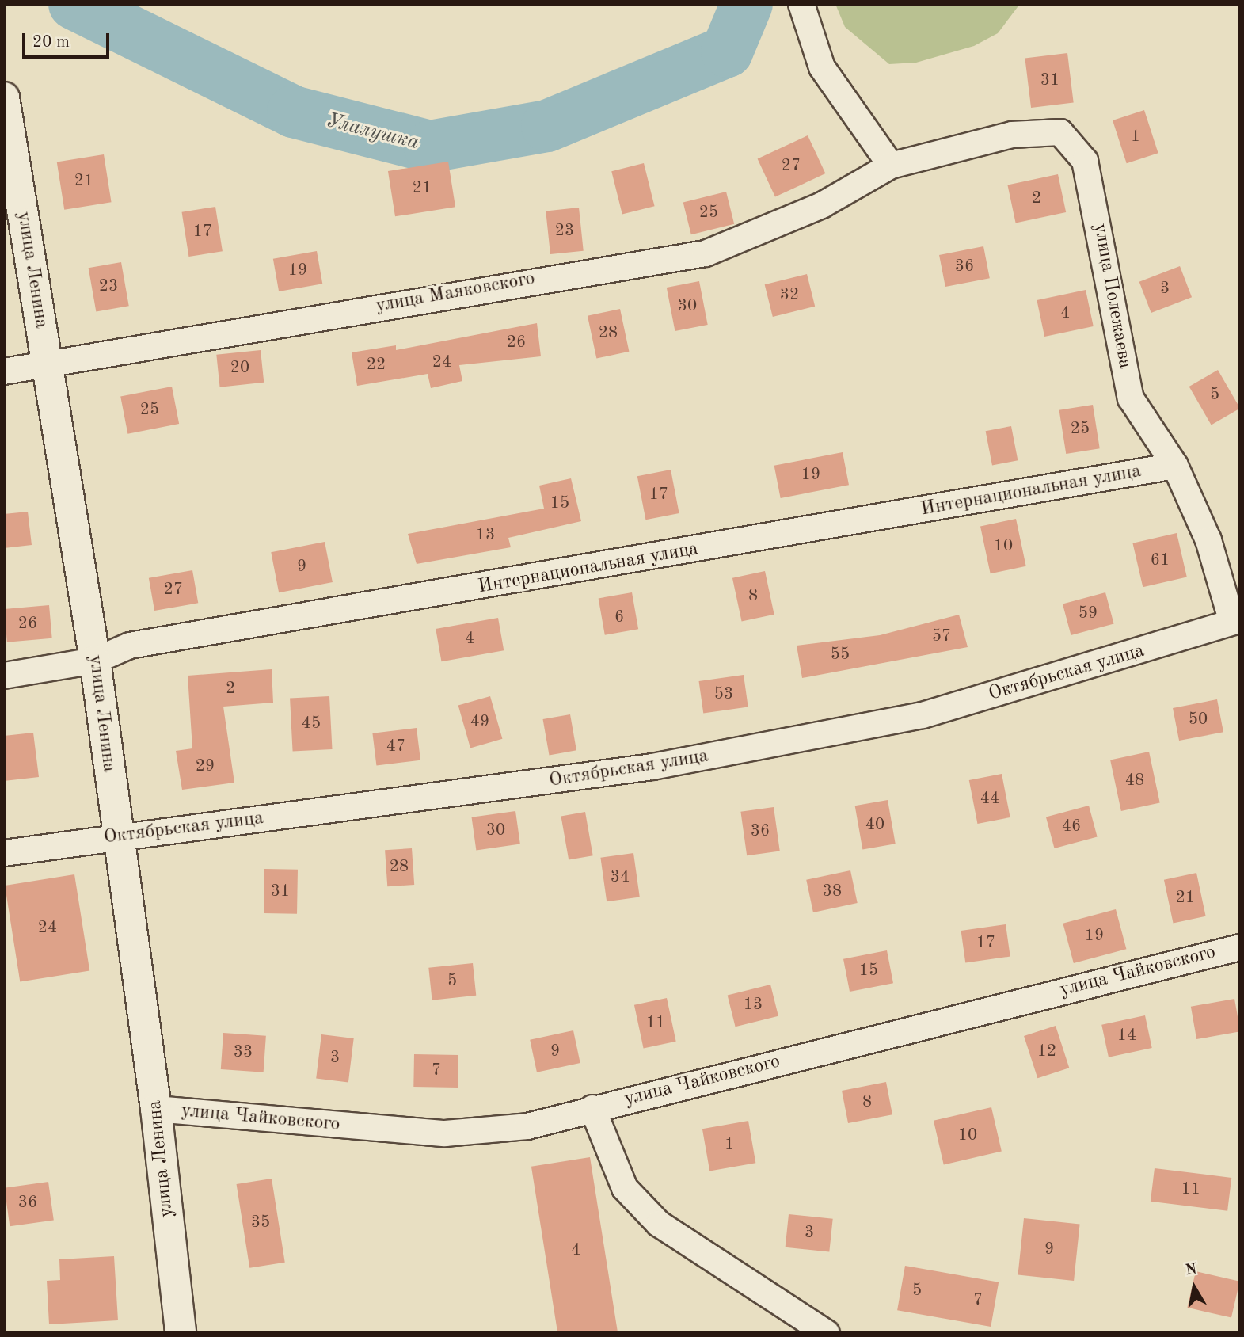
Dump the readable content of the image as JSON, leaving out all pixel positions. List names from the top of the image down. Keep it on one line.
{"streets":{"street":["улица Ленина","улица Маяковского","улица Полежаева","Интернациональная улица","Октябрьская улица","улица Чайковского"]},"crossings":[["улица Ленина","улица Маяковского"],["улица Ленина","Интернациональная улица"],["улица Ленина","Октябрьская улица"],["улица Ленина","улица Чайковского"],["улица Маяковского","улица Полежаева"],["улица Полежаева","Интернациональная улица"],["улица Полежаева","Октябрьская улица"]],"water":["Улалушка"],"house_numbers":["31","1","27","21","21","2","25","23","17","36","19","23","3","32","30","4","28","26","24","22","20","5","25","25","19","17","15","13","10","61","9","27","8","59","6","26","57","4","55","2","53","50","49","45","47","29","48","44","40","46","30","36","28","34","31","38","21","24","19","17","15","5","13","11","14","9","12","33","3","7","8","10","1","11","36","35","3","9","4","5","7"],"scale_bar":"20 m","north":"top"}
